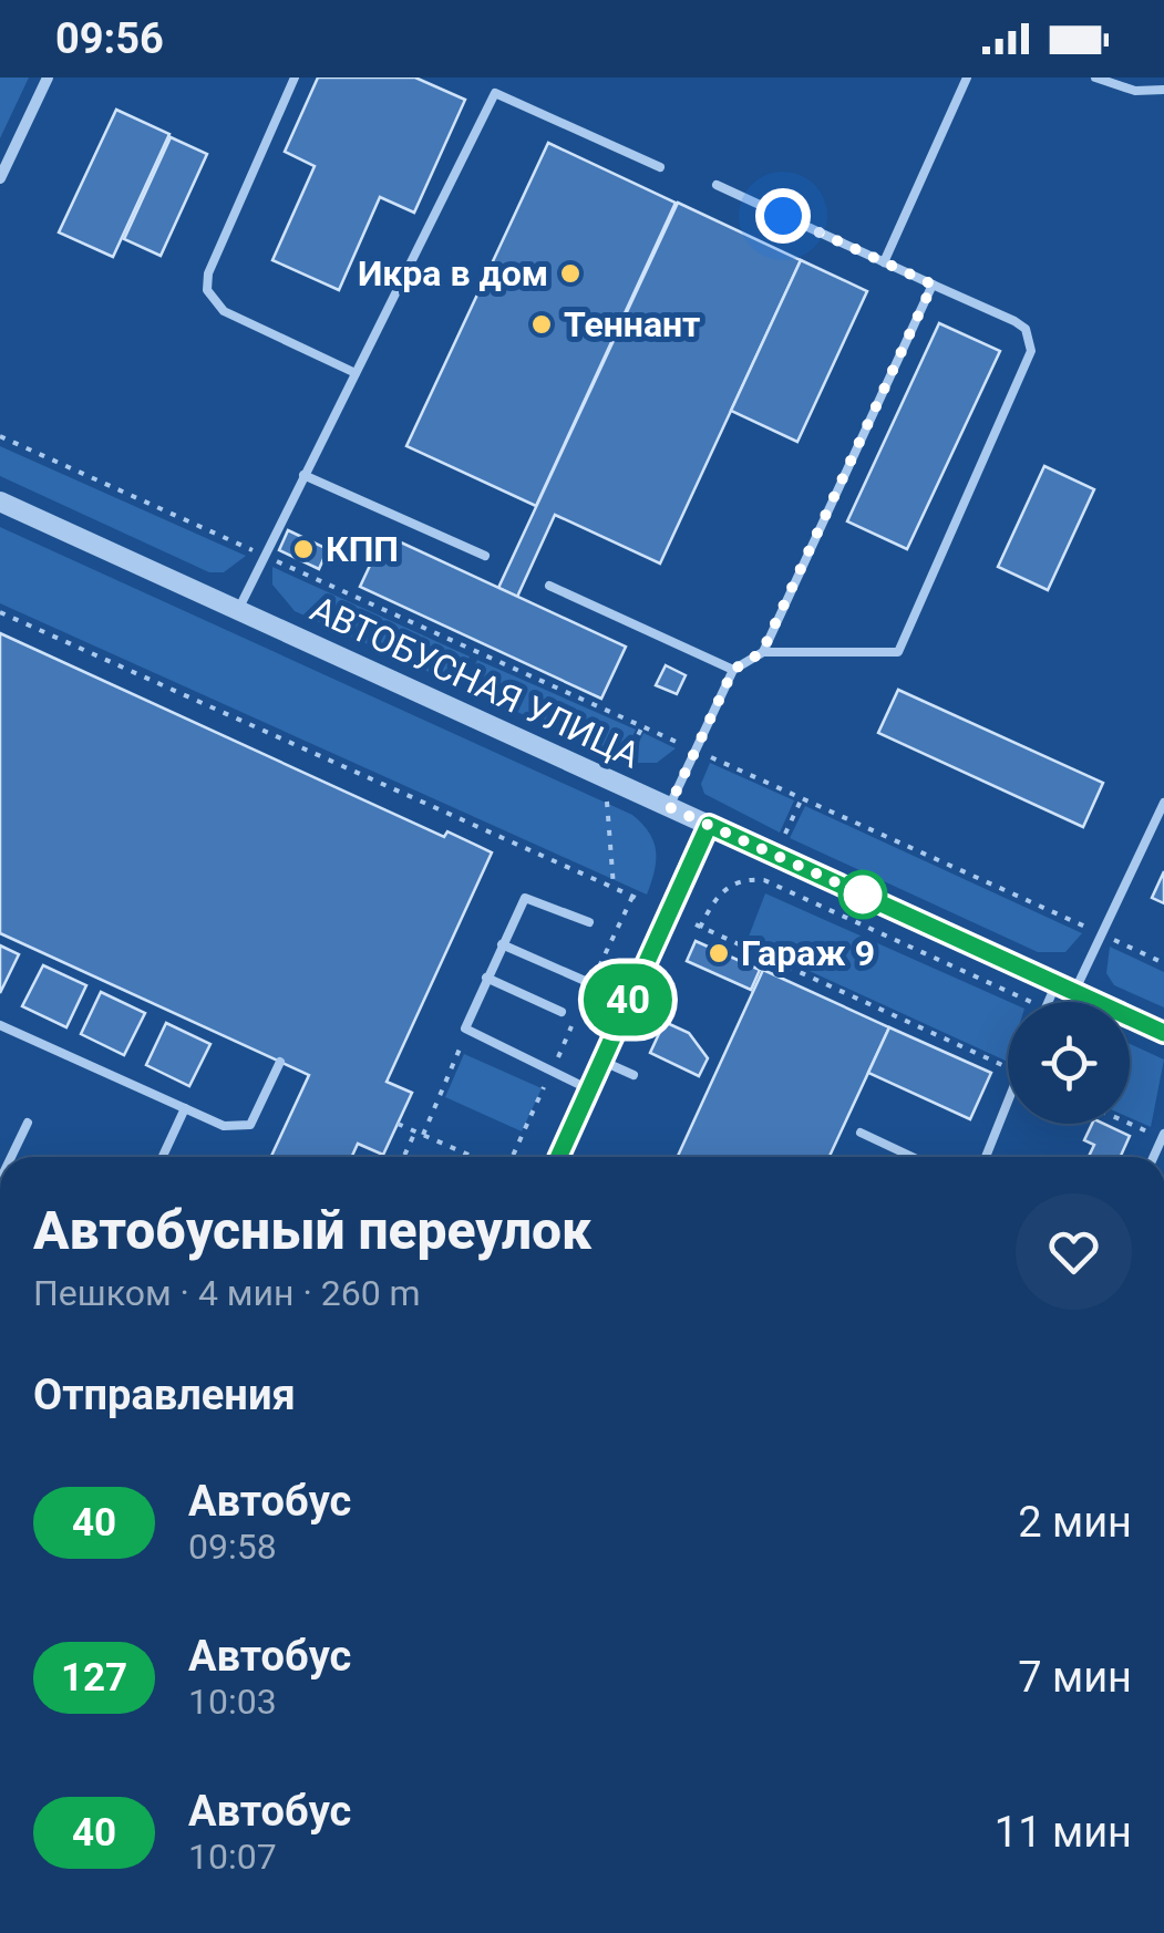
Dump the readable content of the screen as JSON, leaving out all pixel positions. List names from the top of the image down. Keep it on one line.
{"streets":{"street":["АВТОБУСНАЯ УЛИЦА"]},"places":["Икра в дом","Теннант","КПП","Гараж 9"],"lines":["bus line 40"],"page":{"status":"09:56","on_map":"40","heading":[["Автобусный переулок","Пешком · 4 мин · 260 m"],"Отправления"],"list":[{"mark":"40","name":"Автобус","note":"09:58","value":"2 мин"},{"mark":"127","name":"Автобус","note":"10:03","value":"7 мин"},{"mark":"40","name":"Автобус","note":"10:07","value":"11 мин"}]}}
